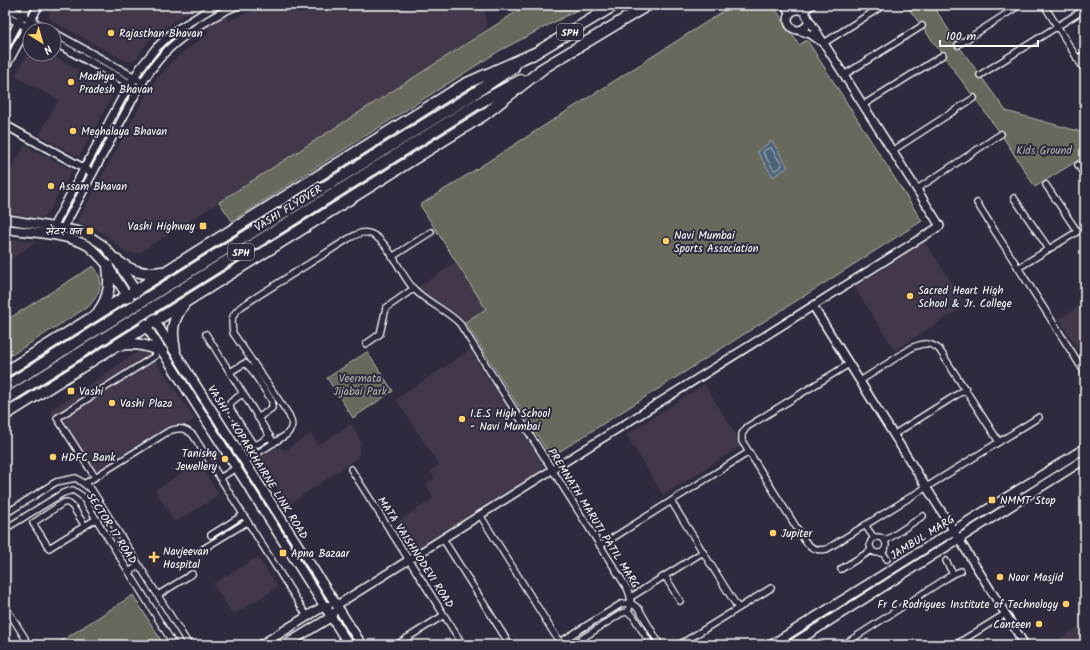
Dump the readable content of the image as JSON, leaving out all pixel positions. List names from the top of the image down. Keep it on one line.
{"streets":{"highway":["SPH","VASHI FLYOVER"],"main road":["VASHI - KOPARKHAIRNE LINK ROAD","JAMBUL MARG"],"street":["PREMNATH MARUTI PATIL MARG","SECTOR 17 ROAD","MATA VAISHNODEVI ROAD"]},"crossings":[["SPH","VASHI FLYOVER"],["VASHI - KOPARKHAIRNE LINK ROAD","PREMNATH MARUTI PATIL MARG"]],"parks":["Kids Ground","Veermata Jijabai Park"],"places":{"other":["Rajasthan Bhavan","Madhya Pradesh Bhavan","Meghalaya Bhavan","Assam Bhavan","Navi Mumbai Sports Association","Sacred Heart High School & Jr. College","Vashi Plaza","I.E.S High School - Navi Mumbai","HDFC Bank","Tanishq Jewellery","Jupiter","Noor Masjid","Fr C Rodrigues Institute of Technology","Canteen"],"transit":["Vashi Highway","सेंटर वन","Vashi","NMMT Stop","Apna Bazaar"],"health":["Navjeevan Hospital"]},"scale_bar":"100 m","north":"bottom right"}
